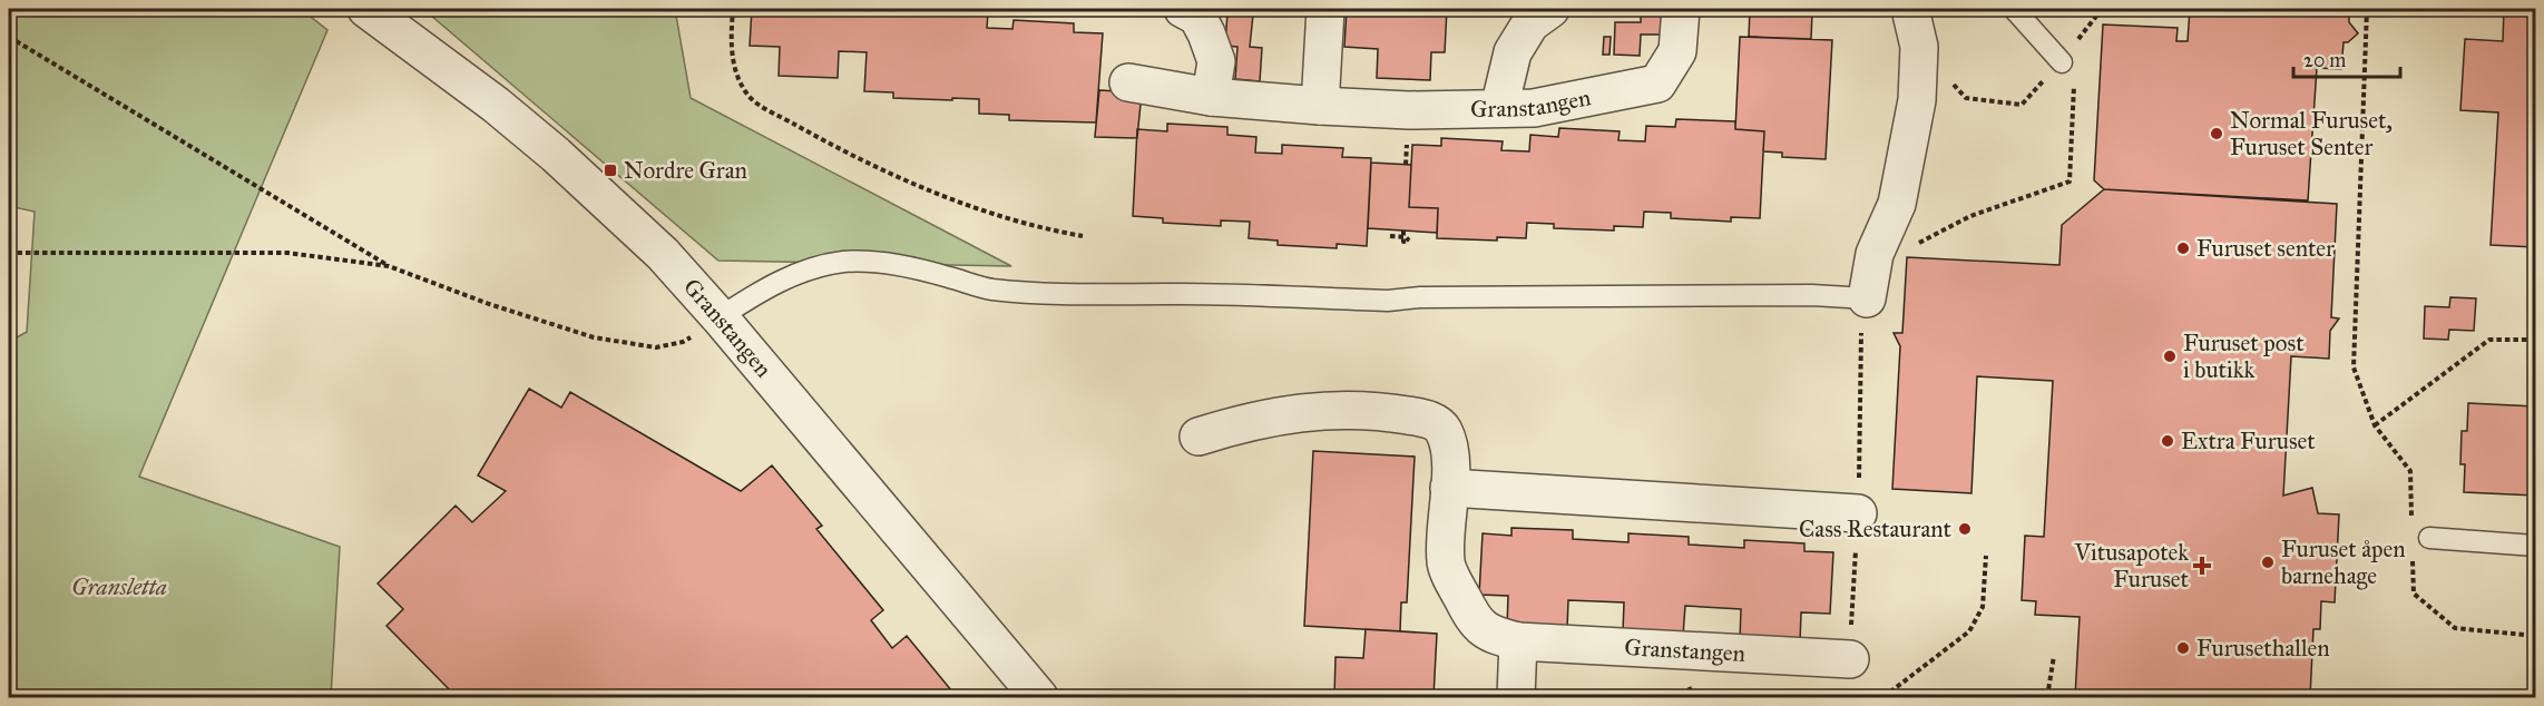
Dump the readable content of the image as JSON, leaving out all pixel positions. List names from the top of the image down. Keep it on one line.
{"streets":{"street":["Granstangen"]},"parks":["Gransletta"],"places":{"other":["Normal Furuset, Furuset Senter","Furuset senter","Furuset post i butikk","Extra Furuset","Cass Restaurant","Furuset åpen barnehage","Furusethallen"],"transit":["Nordre Gran"],"health":["Vitusapotek Furuset"]},"scale_bar":"20 m"}
